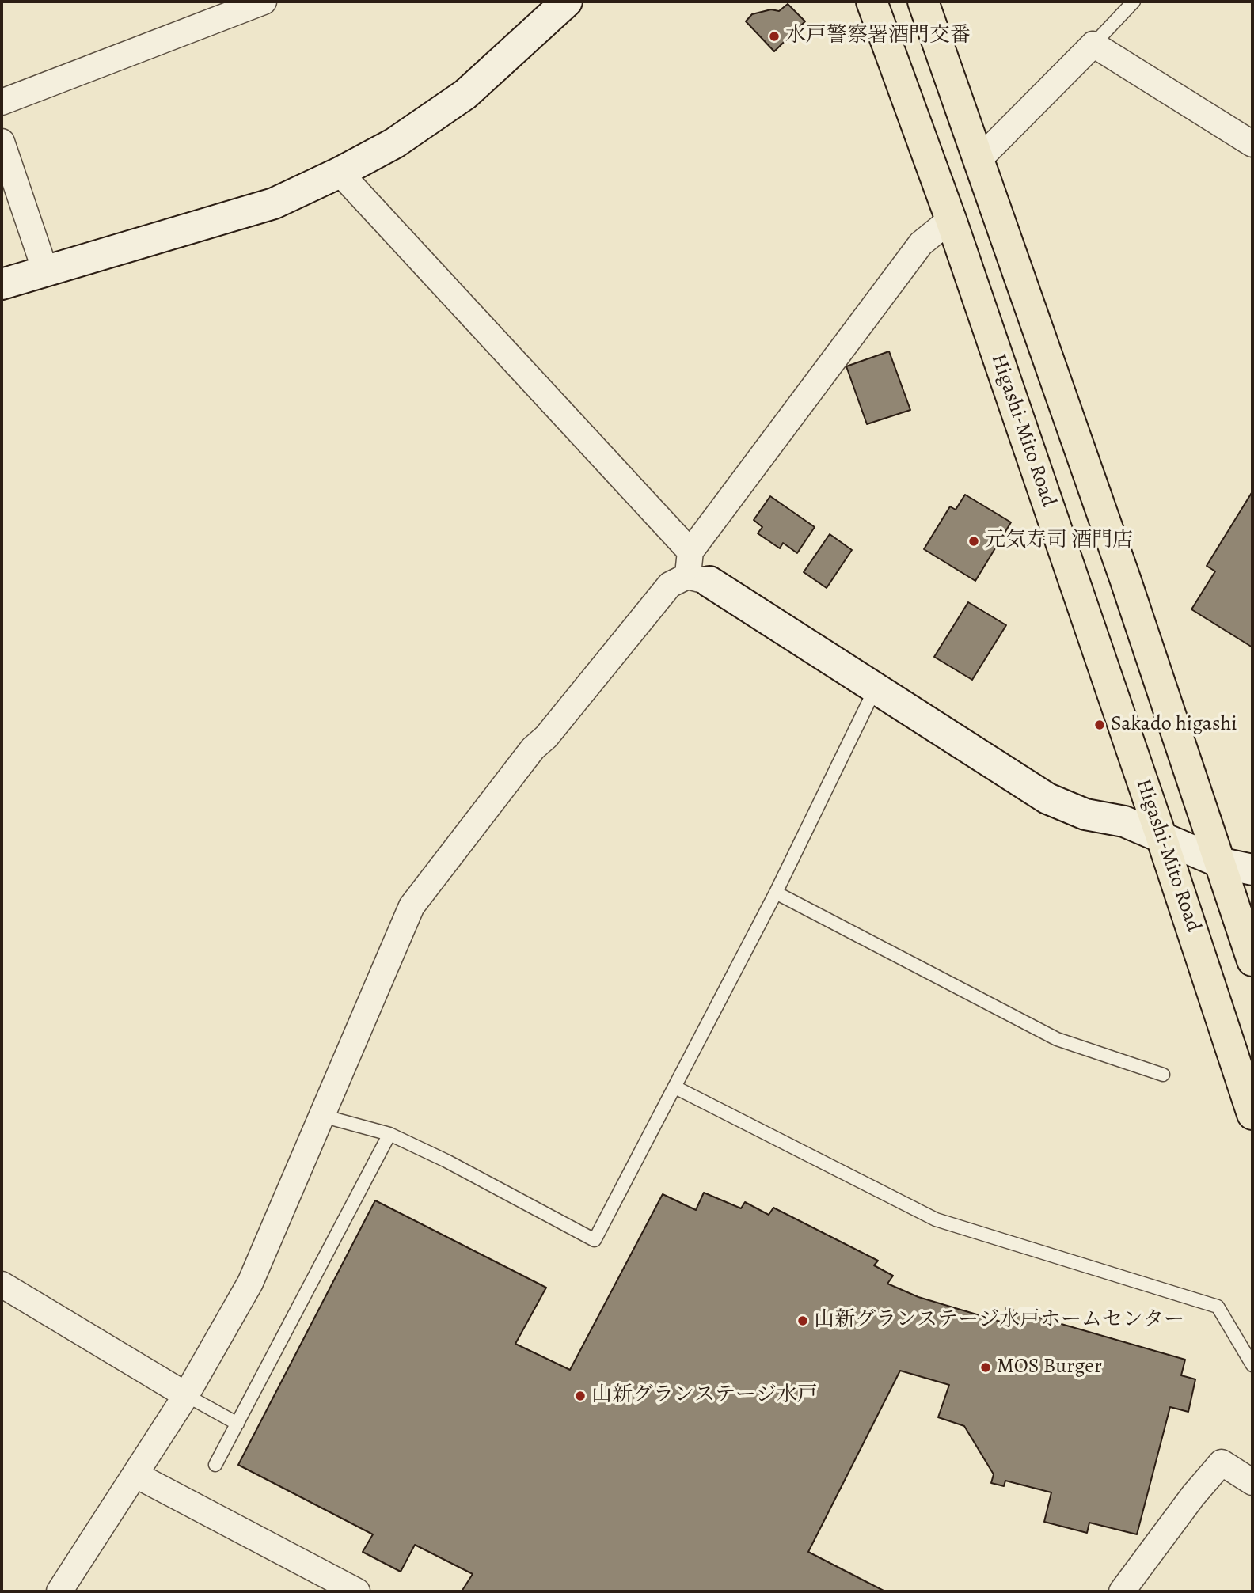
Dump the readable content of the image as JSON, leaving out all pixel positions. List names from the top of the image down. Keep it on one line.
{"streets":{"highway":["Higashi-Mito Road"]},"places":["水戸警察署酒門交番","元気寿司 酒門店","Sakado higashi","山新グランステージ水戸ホームセンター","MOS Burger","山新グランステージ水戸"]}
